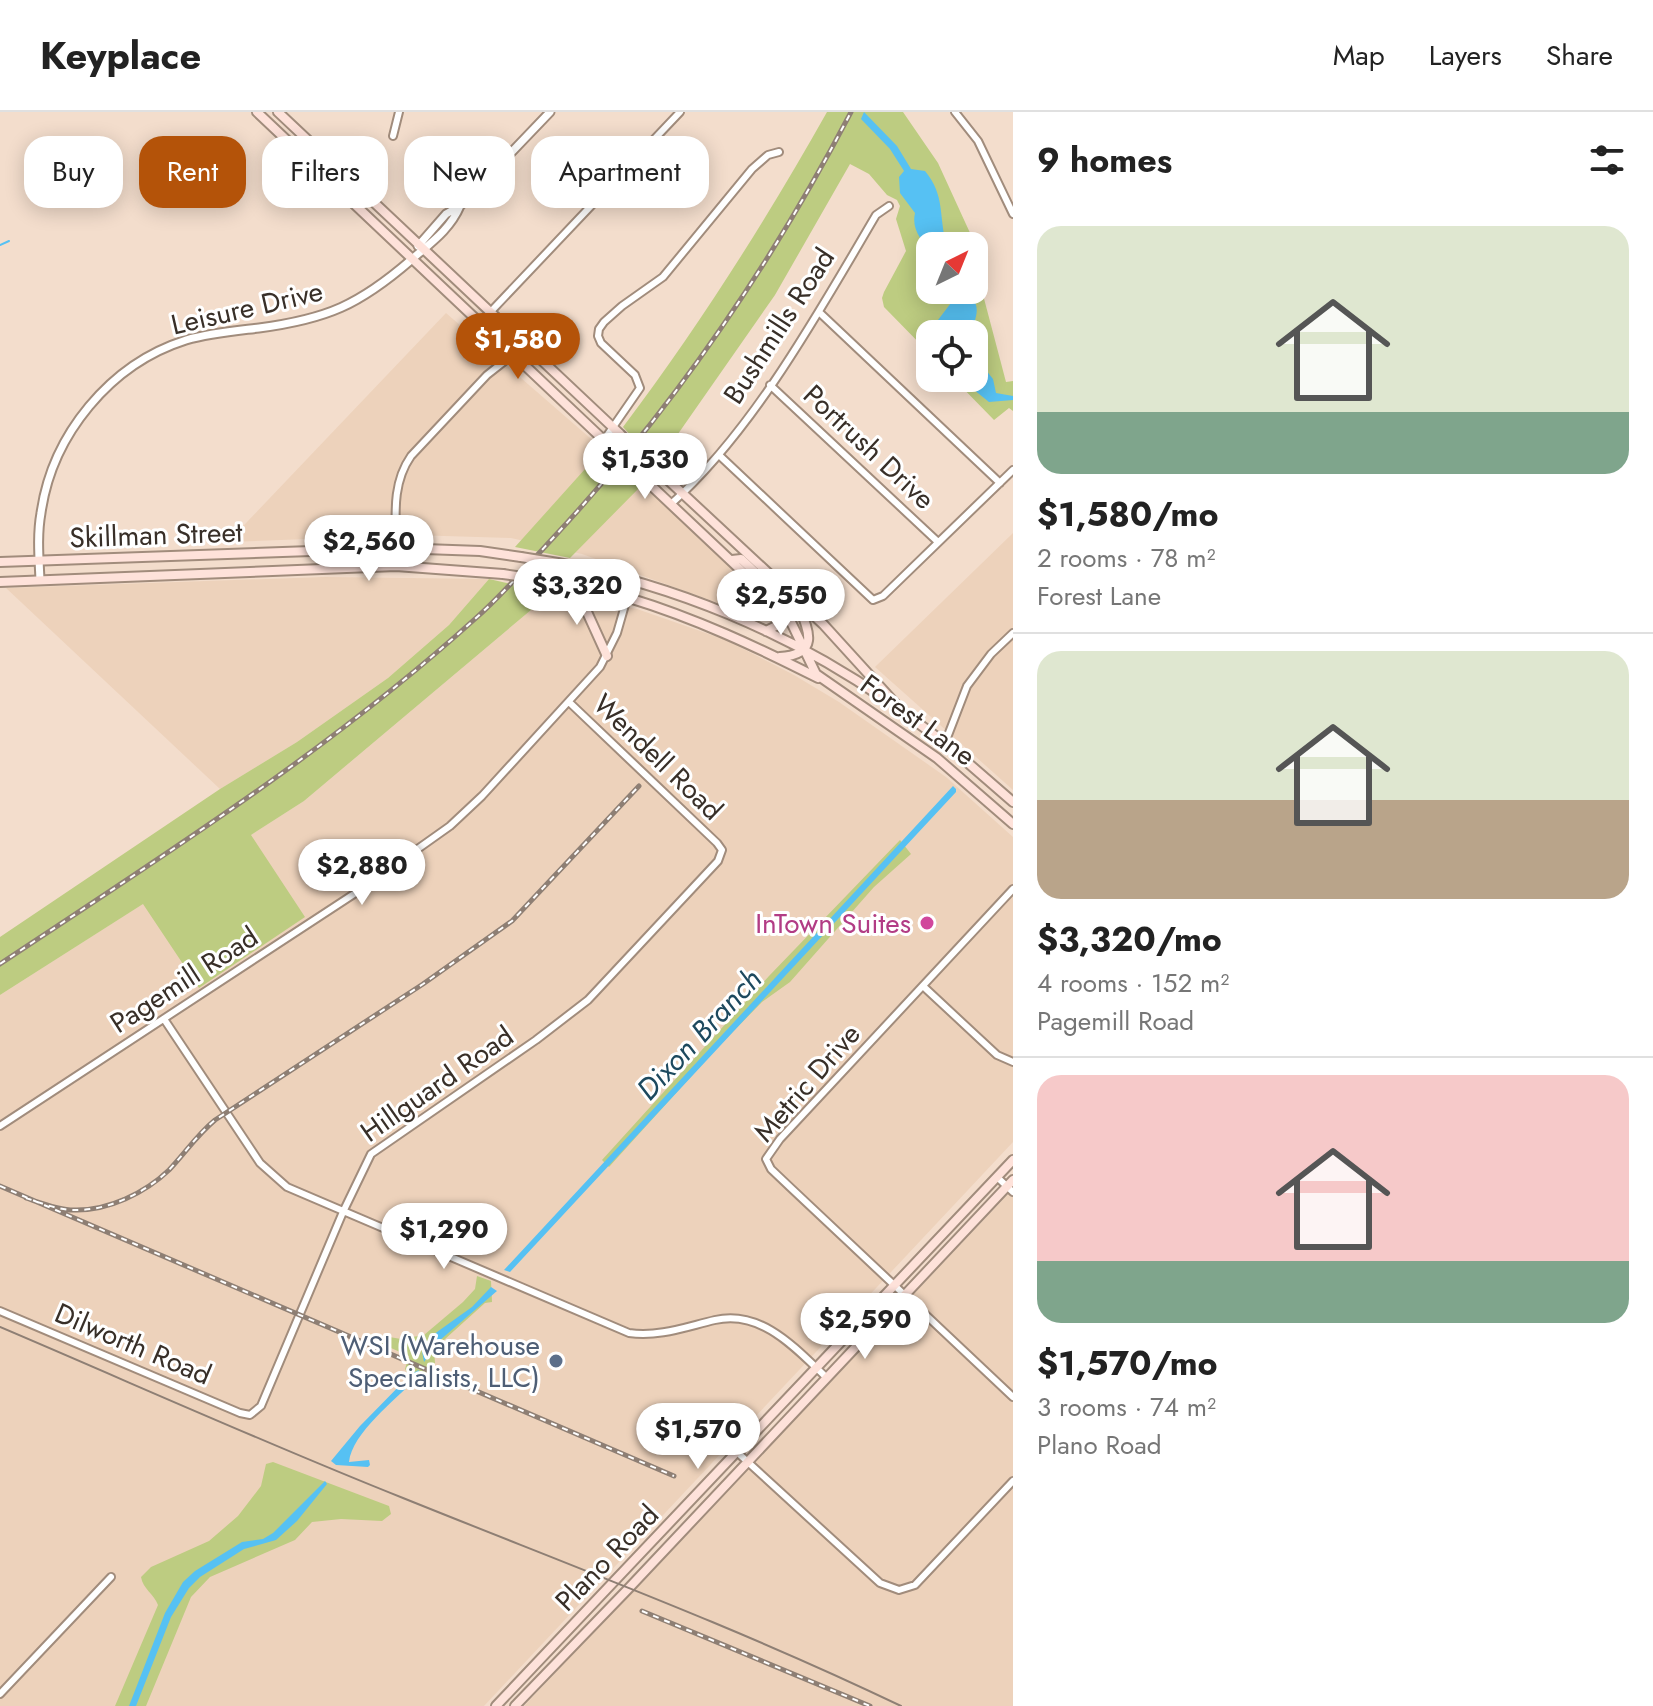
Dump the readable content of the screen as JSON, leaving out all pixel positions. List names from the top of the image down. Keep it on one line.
{"streets":{"main road":["Skillman Street","Forest Lane","Plano Road"],"street":["Leisure Drive","Bushmills Road","Portrush Drive","Wendell Road","Pagemill Road","Metric Drive","Hillguard Road","Dilworth Road"]},"crossings":[["Leisure Drive","Skillman Street"],["Leisure Drive","Forest Lane"],["Bushmills Road","Portrush Drive"],["Bushmills Road","Forest Lane"],["Skillman Street","Forest Lane"],["Skillman Street","Pagemill Road"],["Wendell Road","Pagemill Road"],["Wendell Road","Hillguard Road"],["Metric Drive","Plano Road"],["Hillguard Road","Dilworth Road"]],"water":["Dixon Branch"],"places":["InTown Suites","WSI (Warehouse Specialists, LLC)"],"north":"top right","page":{"header":"Keyplace","nav":["Map","Layers","Share"],"heading":"9 homes","chip":["Buy","Rent","Filters","New","Apartment"],"list":[{"name":"$1,580/mo","note":"2 rooms · 78 m² · Forest Lane"},{"name":"$3,320/mo","note":"4 rooms · 152 m² · Pagemill Road"},{"name":"$1,570/mo","note":"3 rooms · 74 m² · Plano Road"}],"price":["$1,580","$1,530","$2,560","$3,320","$2,550","$2,880","$1,290","$2,590","$1,570"]}}
